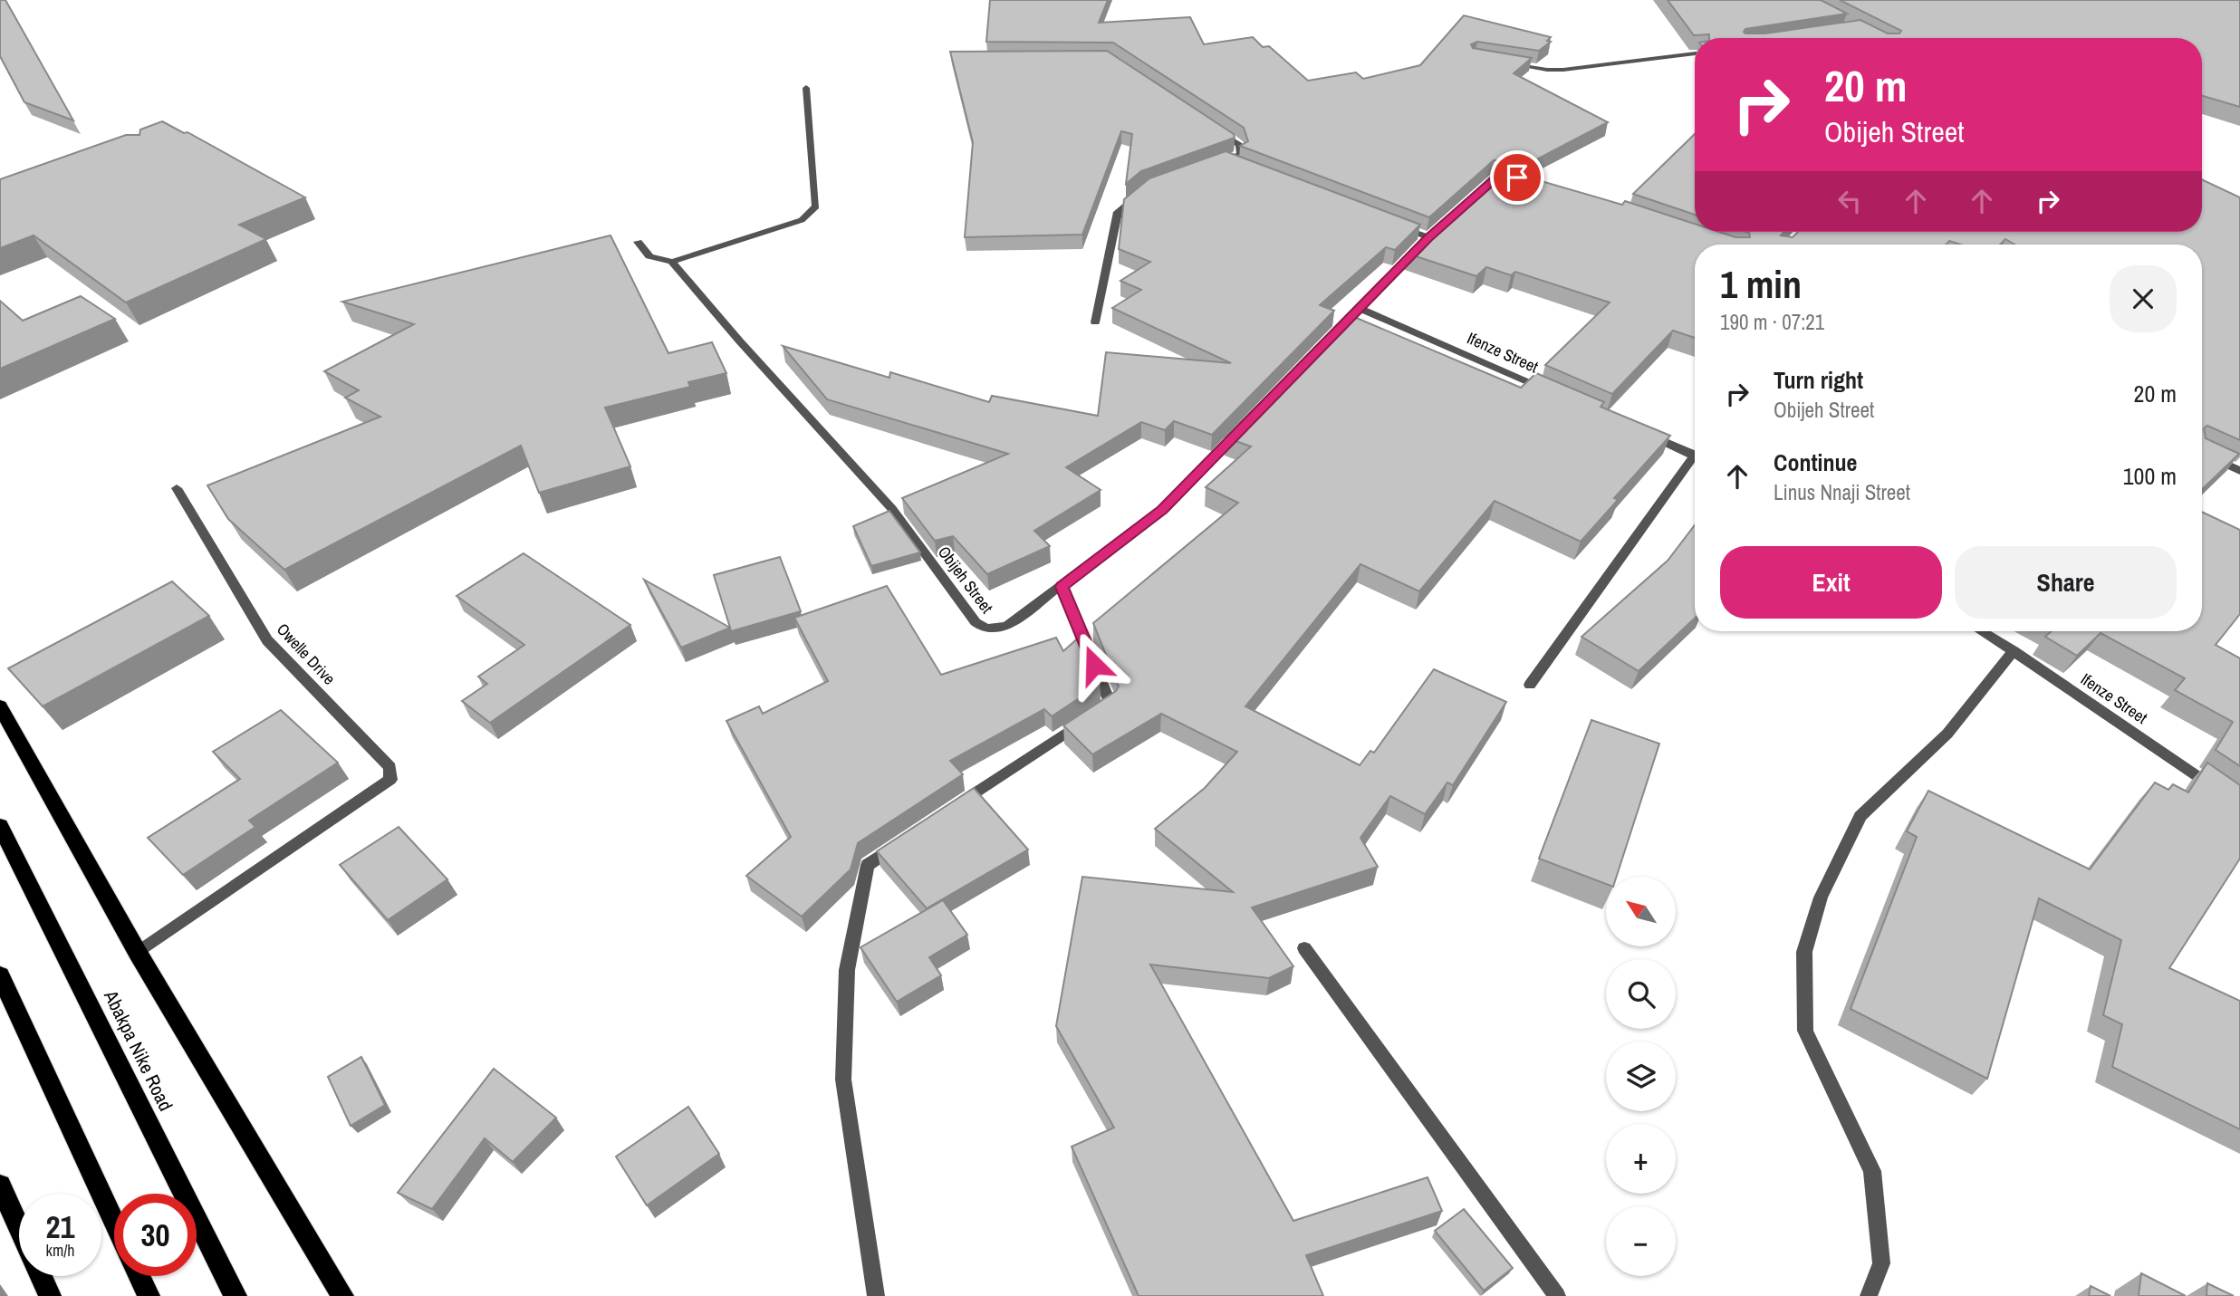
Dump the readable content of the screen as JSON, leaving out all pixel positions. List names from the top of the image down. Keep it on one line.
{"streets":{"main road":["Abakpa Nike Road"],"street":["Ifenze Street","Obijeh Street","Owelle Drive"]},"north":"top left","page":{"turn":["20 m","Obijeh Street"],"heading":["1 min","190 m · 07:21"],"list":[{"name":"Turn right","note":"Obijeh Street","value":"20 m"},{"name":"Continue","note":"Linus Nnaji Street","value":"100 m"}],"buttons":["Exit","Share"],"map_buttons":["+","−"],"speed":"21 km/h","limit":"30"}}
